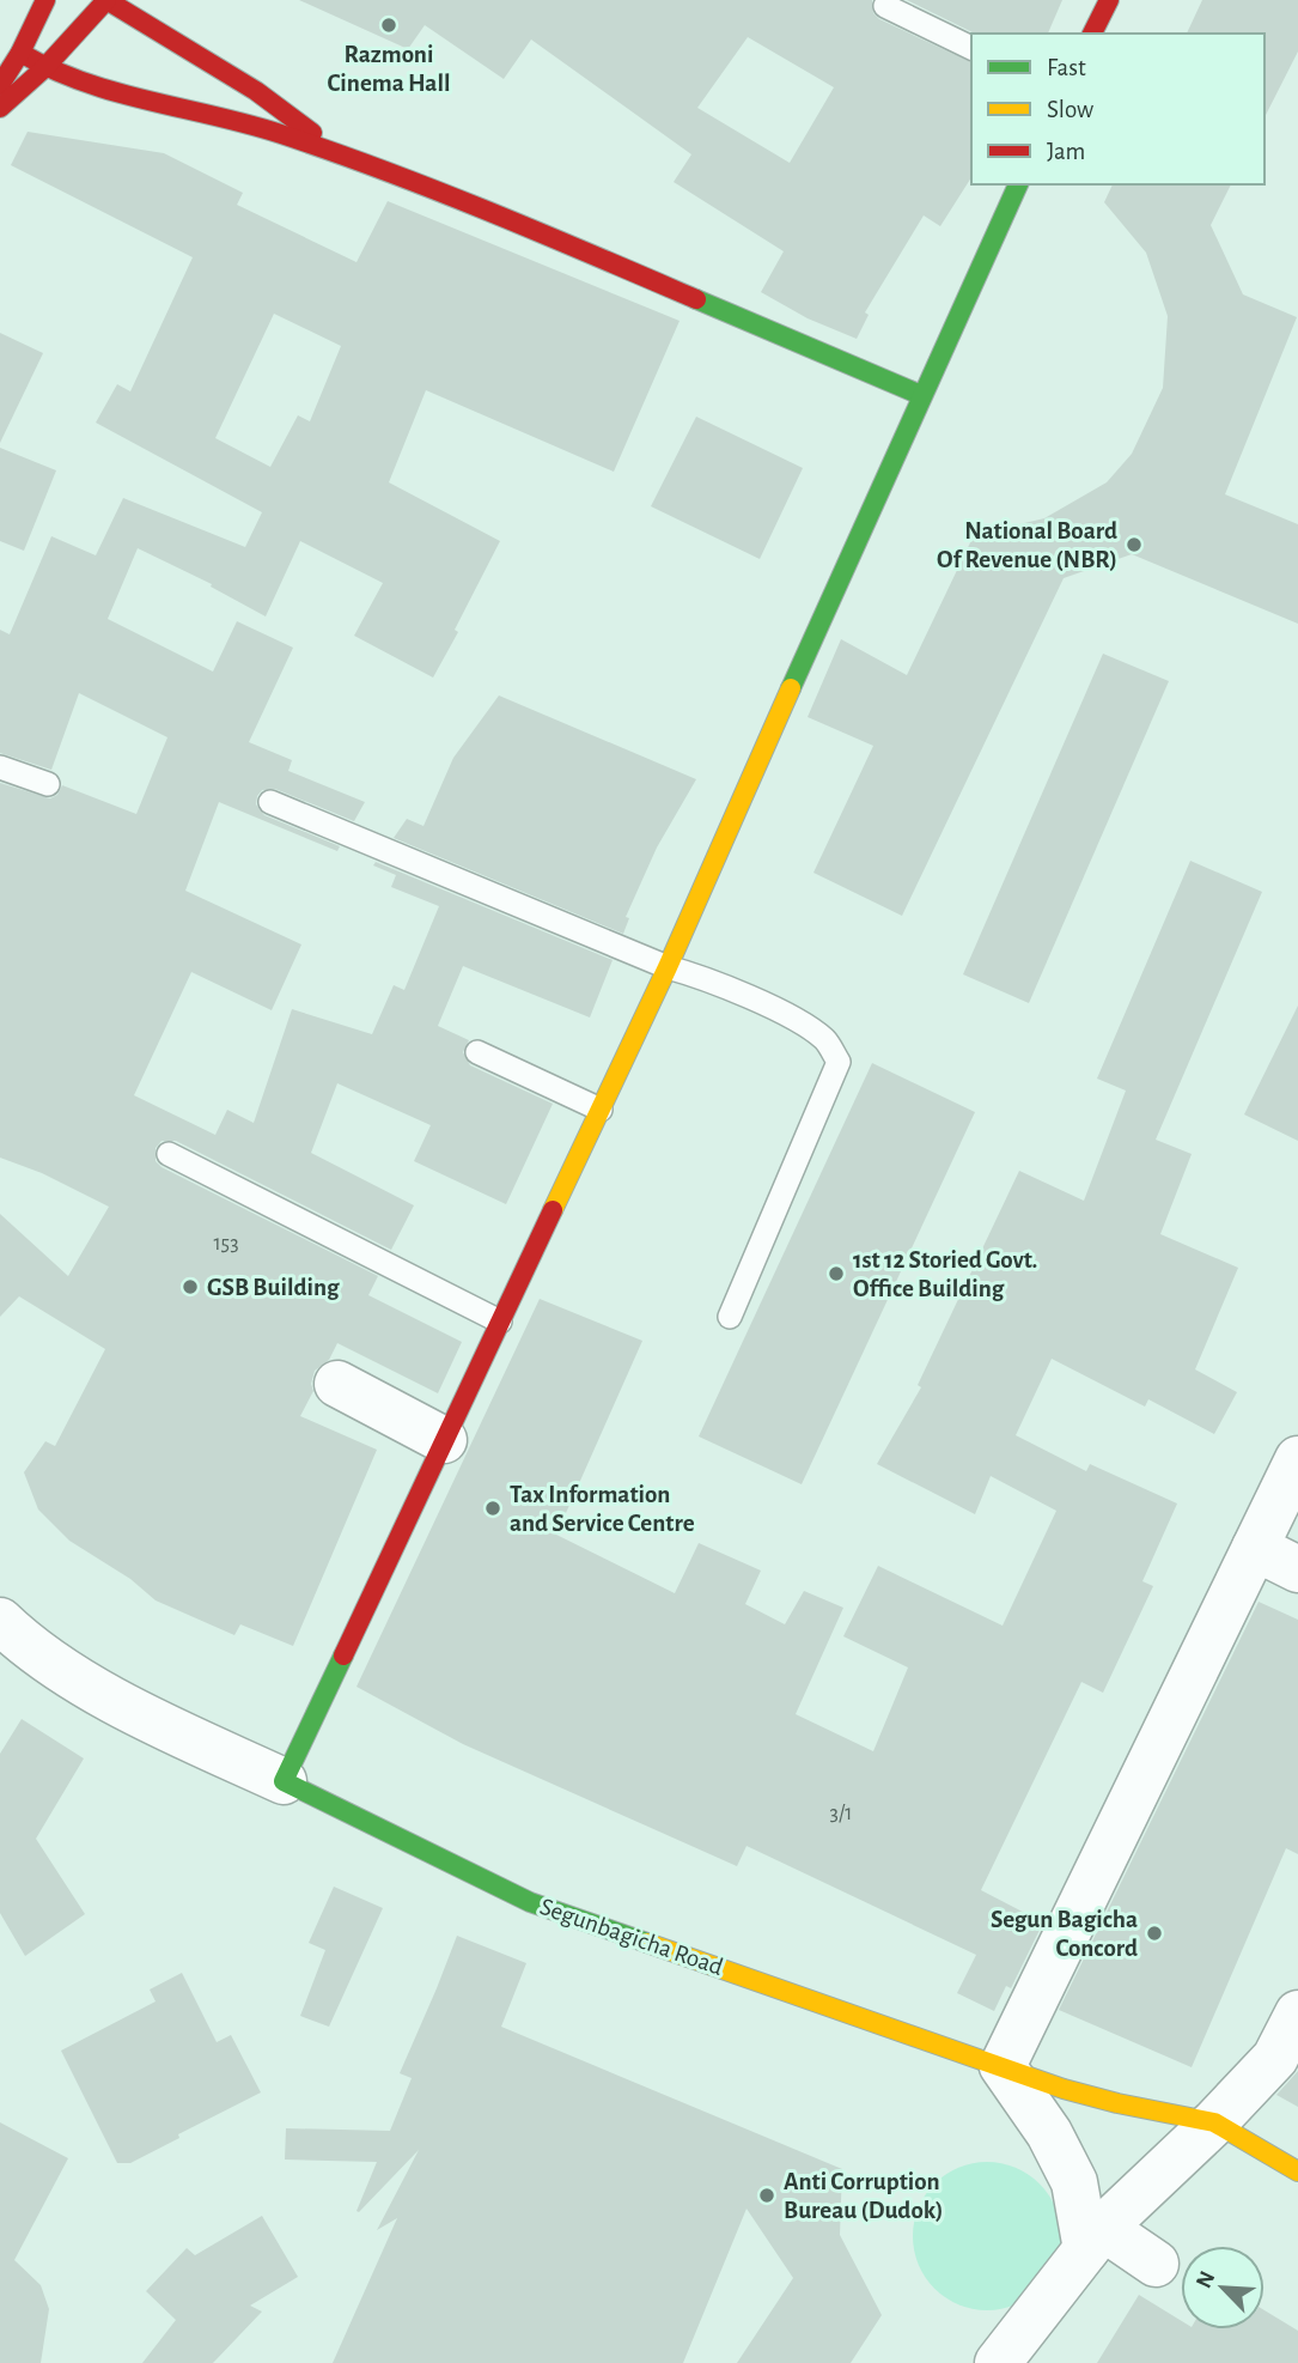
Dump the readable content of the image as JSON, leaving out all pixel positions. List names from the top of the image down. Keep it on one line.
{"streets":{"street":["Segunbagicha Road"]},"places":["Razmoni Cinema Hall","National Board Of Revenue (NBR)","1st 12 Storied Govt. Office Building","GSB Building","Tax Information and Service Centre","Segun Bagicha Concord","Anti Corruption Bureau (Dudok)"],"house_numbers":["153","3/1"],"legend":["Fast","Slow","Jam"],"north":"top left"}
